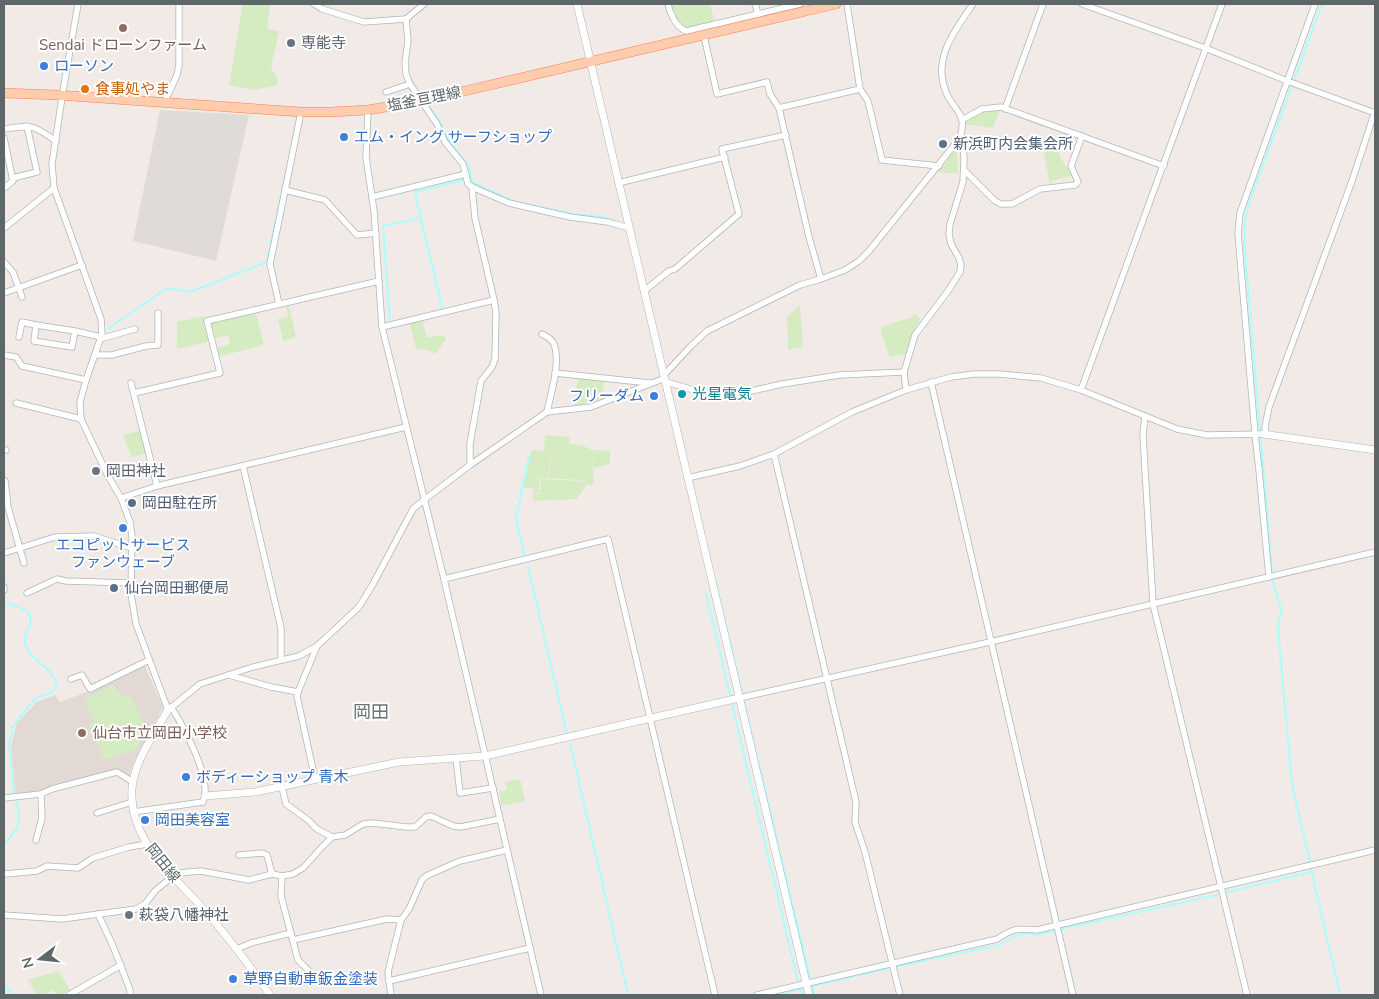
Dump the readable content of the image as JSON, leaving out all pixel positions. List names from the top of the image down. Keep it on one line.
{"streets":{"main road":["塩釜亘理線"],"street":["岡田線"]},"districts":["岡田"],"places":["Sendai ドローンファーム","専能寺","ローソン","食事処やま","エム・イング サーフショップ","新浜町内会集会所","光星電気","フリーダム","岡田神社","岡田駐在所","エコピットサービス ファンウェーブ","仙台岡田郵便局","仙台市立岡田小学校","ボディーショップ 青木","岡田美容室","萩袋八幡神社","草野自動車鈑金塗装"],"north":"left"}
